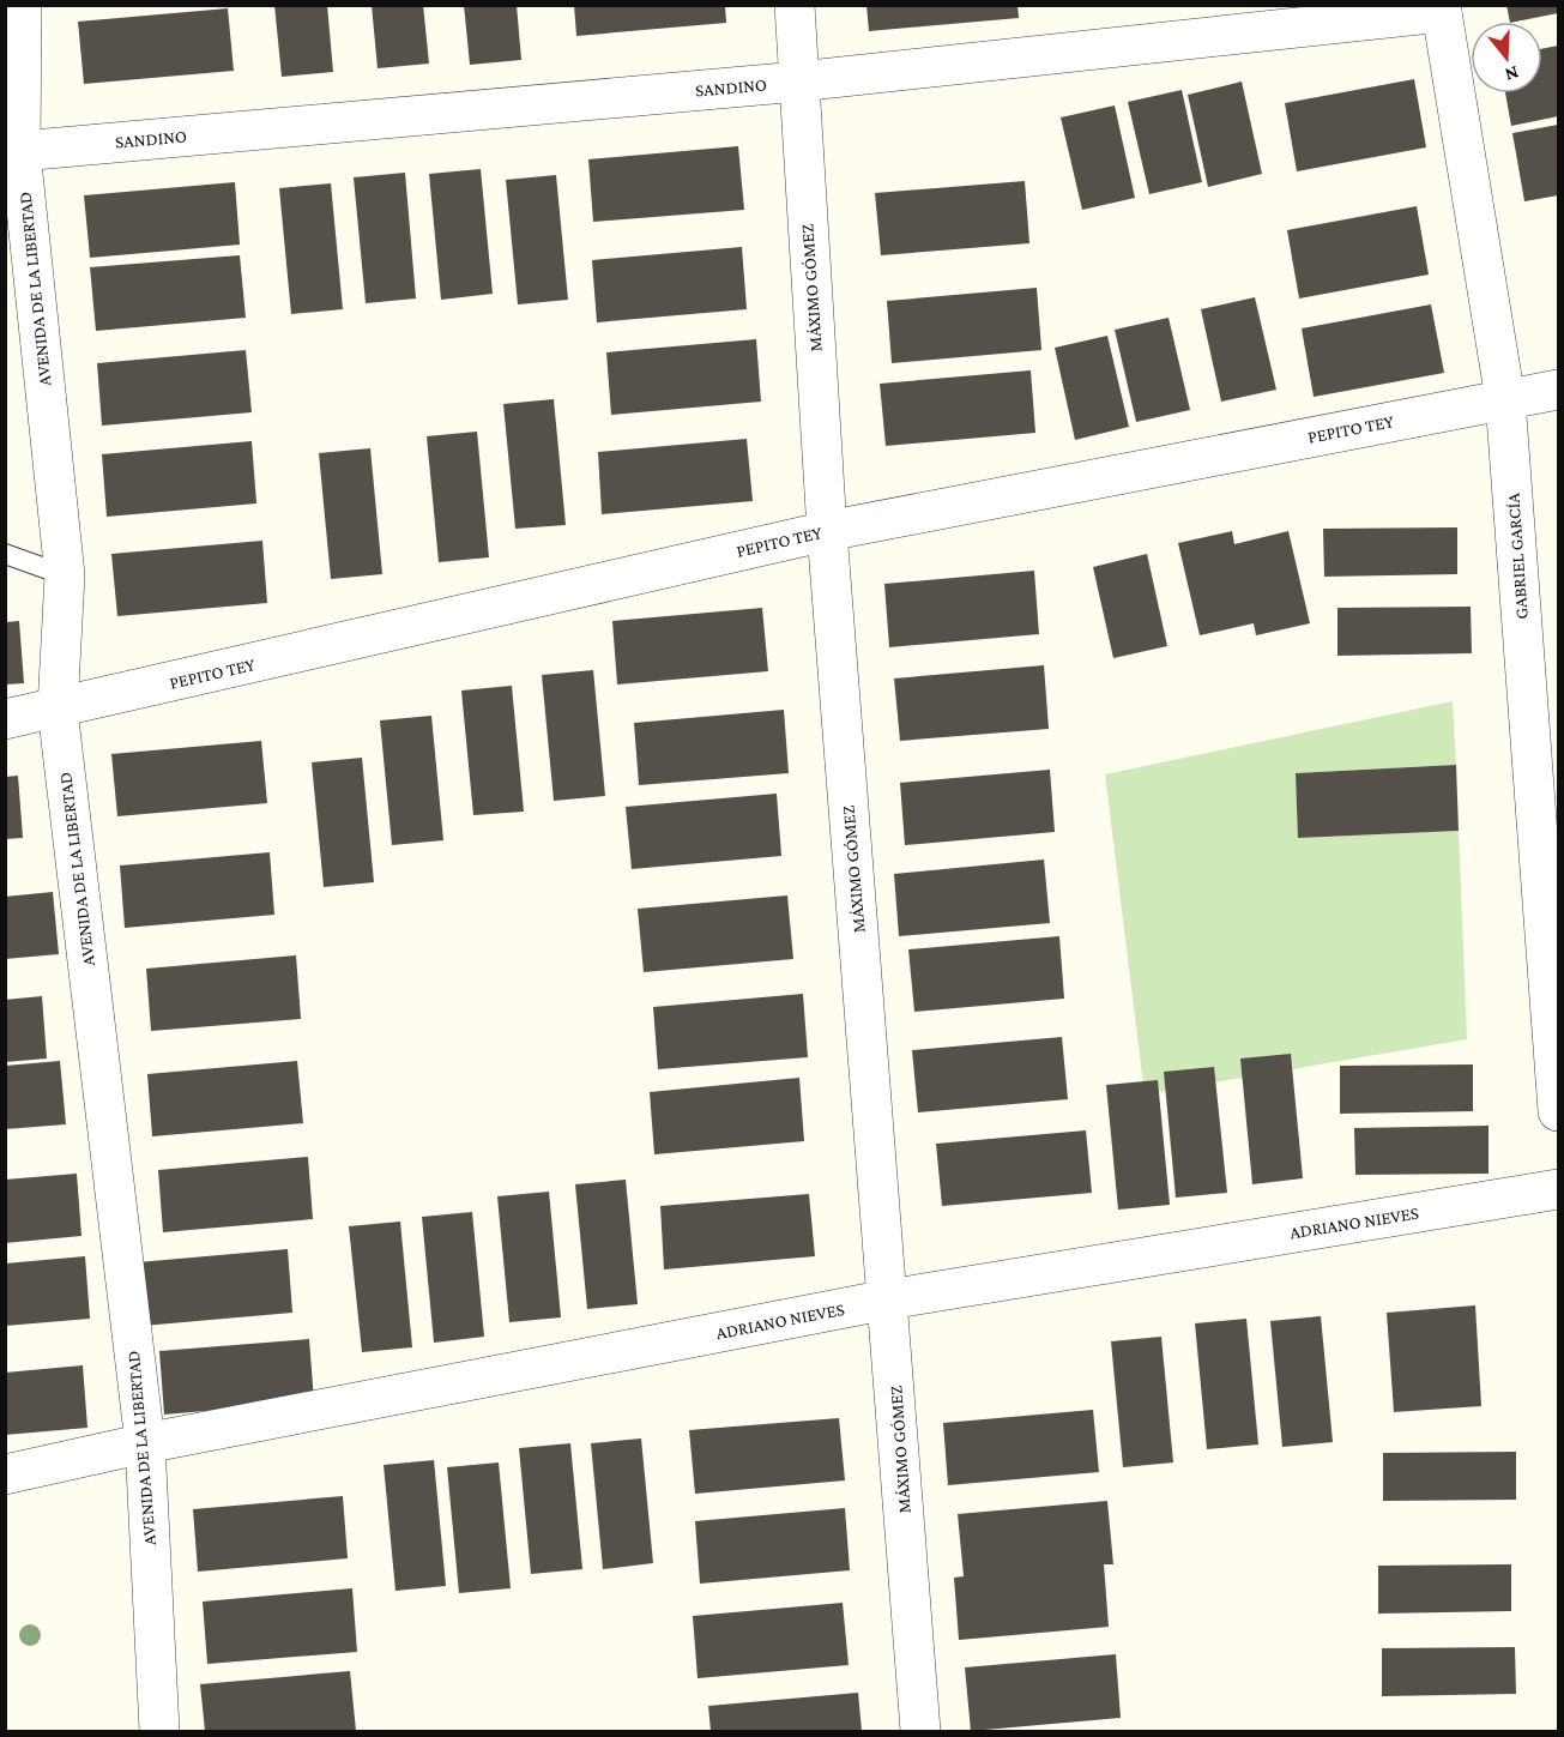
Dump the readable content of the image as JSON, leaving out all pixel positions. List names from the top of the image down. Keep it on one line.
{"streets":{"street":["SANDINO","MÁXIMO GÓMEZ","AVENIDA DE LA LIBERTAD","PEPITO TEY","GABRIEL GARCÍA","ADRIANO NIEVES"]},"crossings":[["SANDINO","MÁXIMO GÓMEZ"],["SANDINO","AVENIDA DE LA LIBERTAD"],["SANDINO","GABRIEL GARCÍA"],["MÁXIMO GÓMEZ","PEPITO TEY"],["MÁXIMO GÓMEZ","ADRIANO NIEVES"],["AVENIDA DE LA LIBERTAD","PEPITO TEY"],["AVENIDA DE LA LIBERTAD","ADRIANO NIEVES"],["PEPITO TEY","GABRIEL GARCÍA"]],"north":"bottom"}
